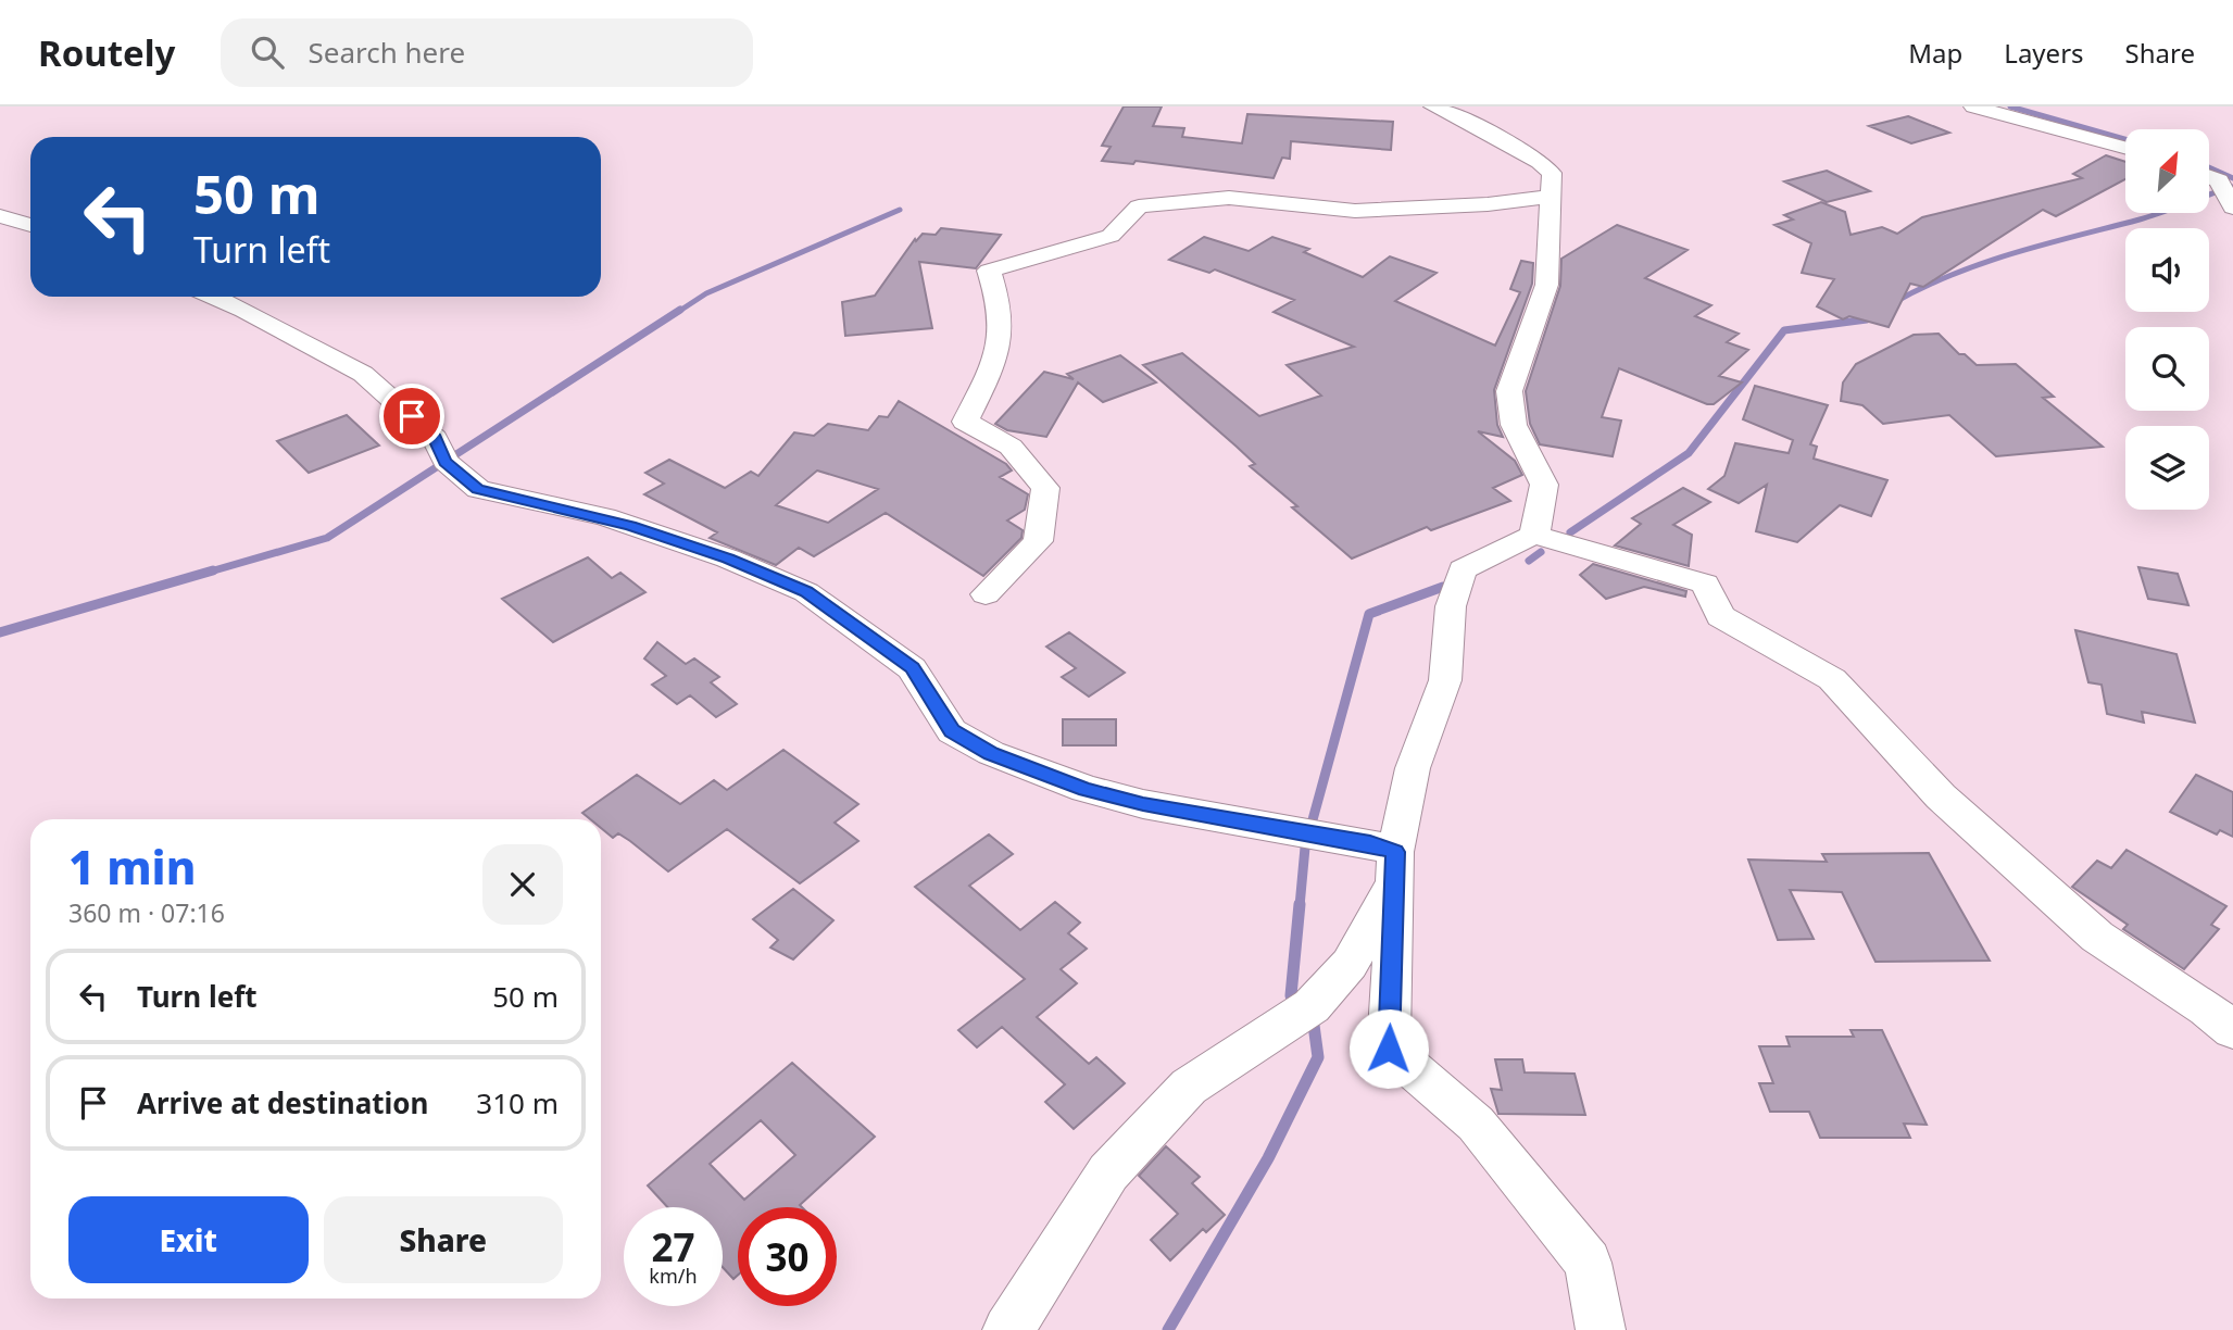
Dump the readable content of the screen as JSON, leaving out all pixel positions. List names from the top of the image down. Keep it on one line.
{"north":"top right","page":{"header":"Routely","search":"Search here","nav":["Map","Layers","Share"],"turn":["50 m","Turn left"],"heading":["1 min","360 m · 07:16"],"list":[{"name":"Turn left","value":"50 m"},{"name":"Arrive at destination","value":"310 m"}],"buttons":["Exit","Share"],"speed":"27 km/h","limit":"30"}}
